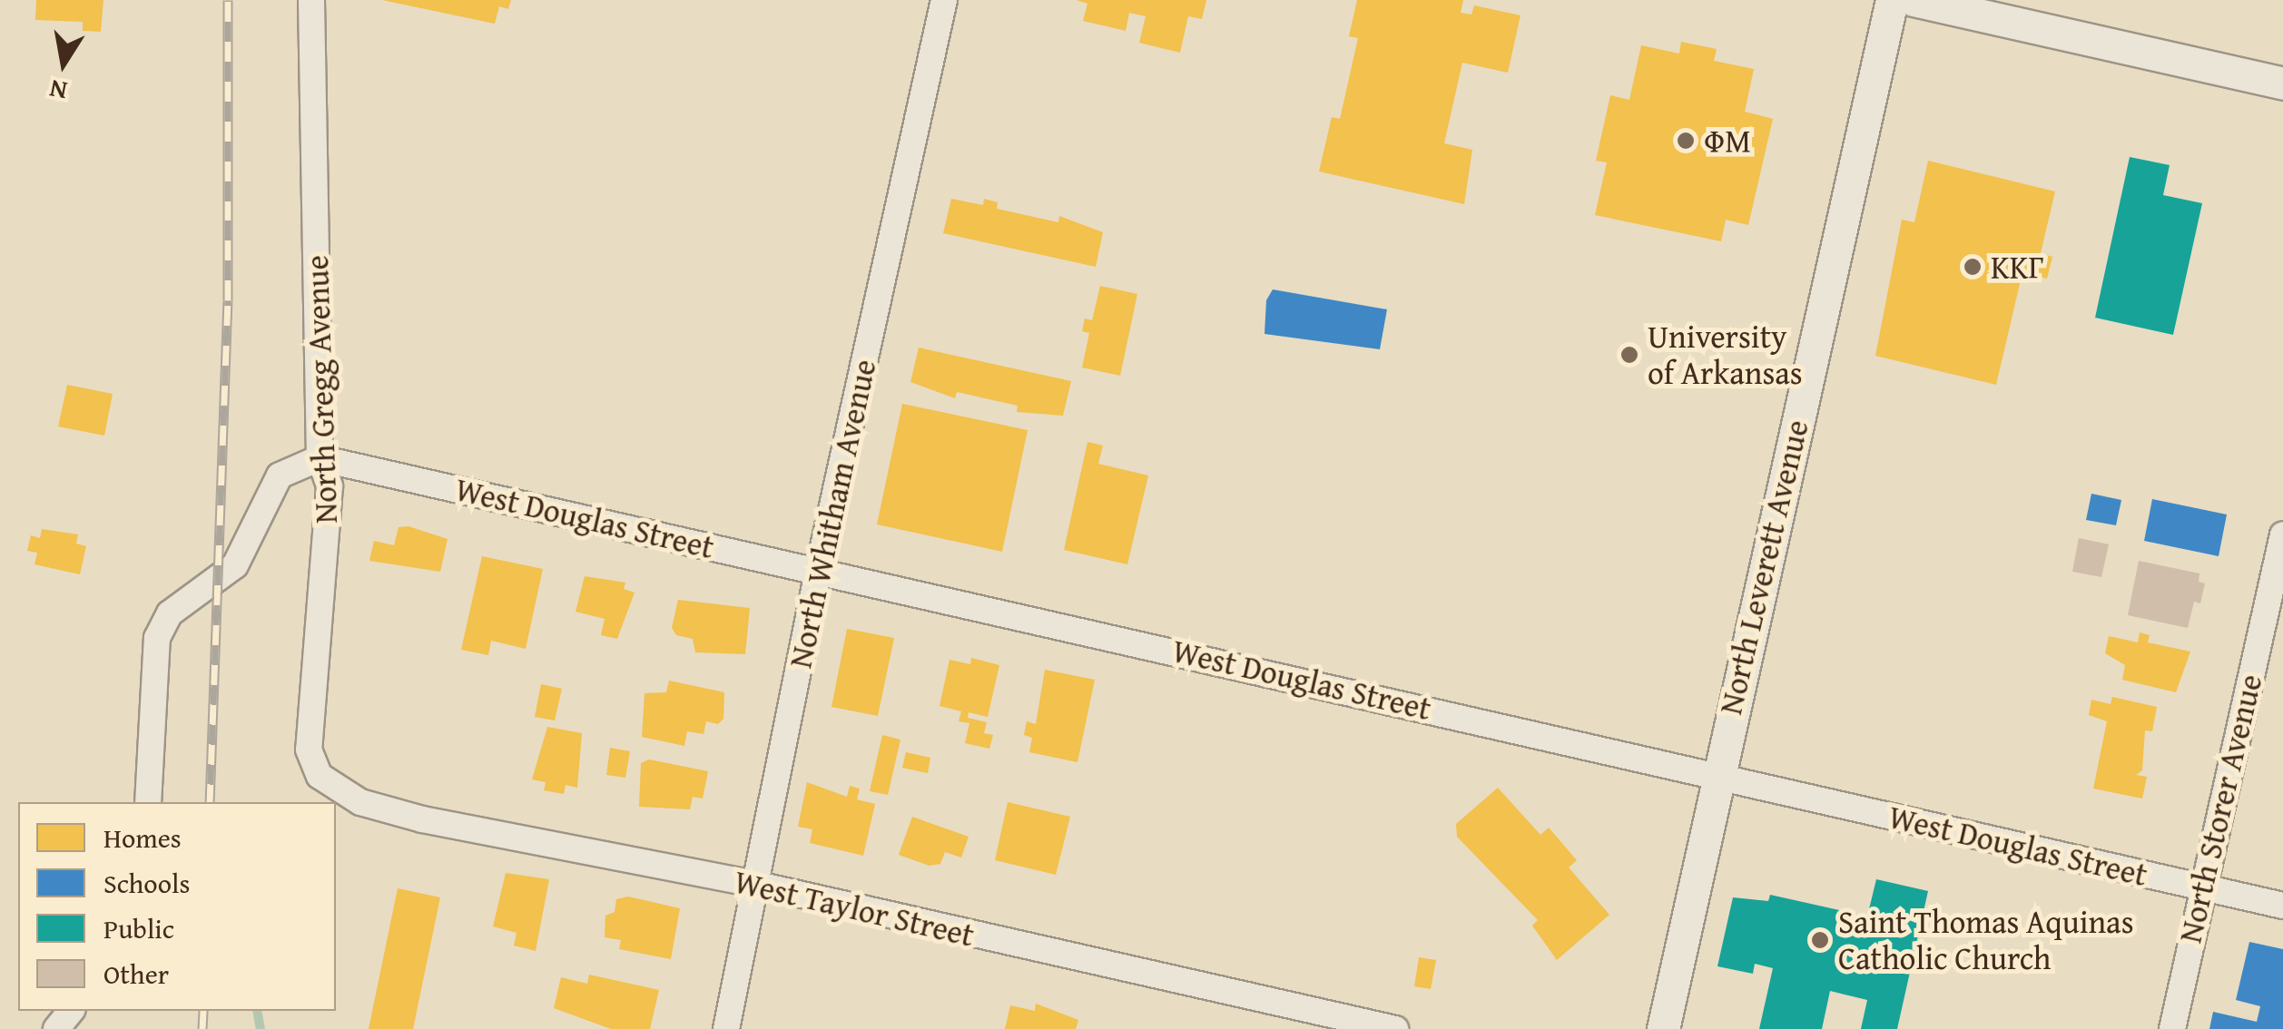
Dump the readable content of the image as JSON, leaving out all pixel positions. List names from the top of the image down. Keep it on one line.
{"streets":{"street":["North Gregg Avenue","North Whitham Avenue","West Douglas Street","North Leverett Avenue","North Storer Avenue","West Taylor Street"]},"crossings":[["North Gregg Avenue","West Douglas Street"],["North Gregg Avenue","West Taylor Street"],["North Whitham Avenue","West Douglas Street"],["North Whitham Avenue","West Taylor Street"],["West Douglas Street","North Leverett Avenue"],["West Douglas Street","North Storer Avenue"]],"places":["ΦΜ","ΚΚΓ","University of Arkansas","Saint Thomas Aquinas Catholic Church"],"legend":["Homes","Schools","Public","Other"],"north":"bottom"}
